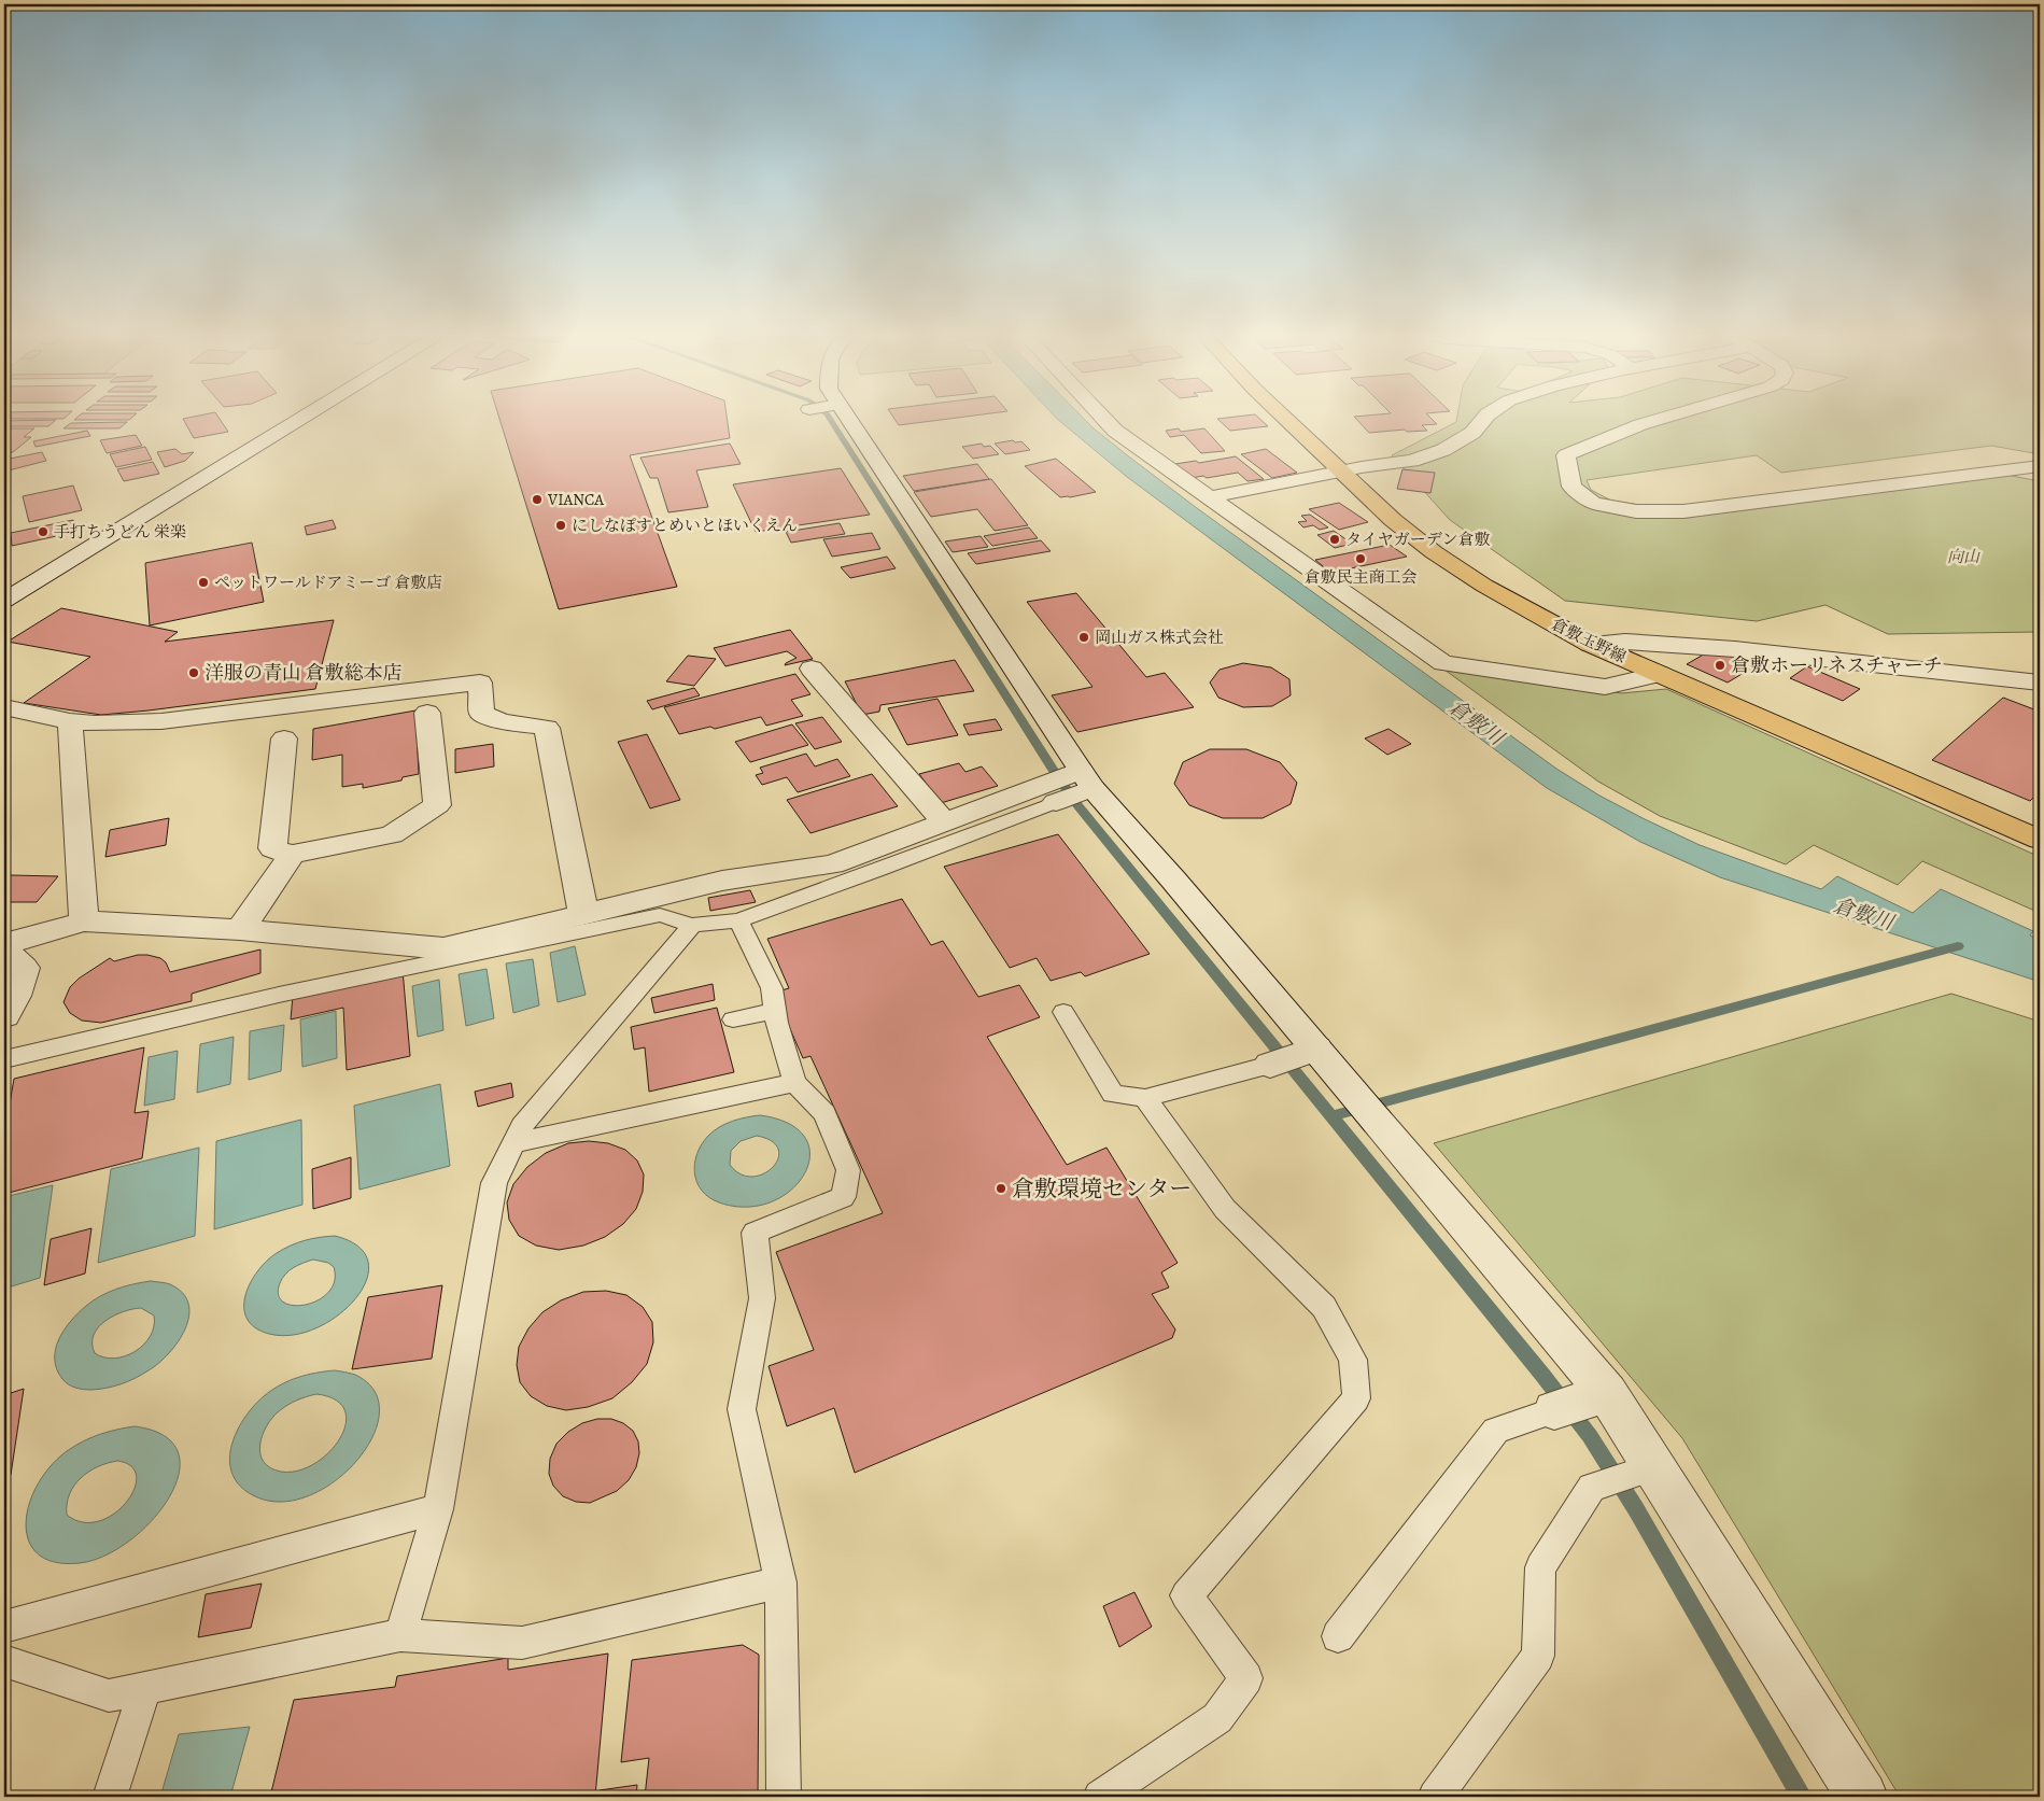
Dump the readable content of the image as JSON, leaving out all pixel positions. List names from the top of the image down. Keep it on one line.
{"streets":{"main road":["倉敷玉野線"]},"water":["倉敷川"],"parks":["向山"],"places":["VIANCA","にしなぽすとめいとほいくえん","手打ちうどん 栄楽","タイヤガーデン倉敷","倉敷民主商工会","ペットワールドアミーゴ 倉敷店","岡山ガス株式会社","倉敷ホーリネスチャーチ","洋服の青山 倉敷総本店","倉敷環境センター"]}
